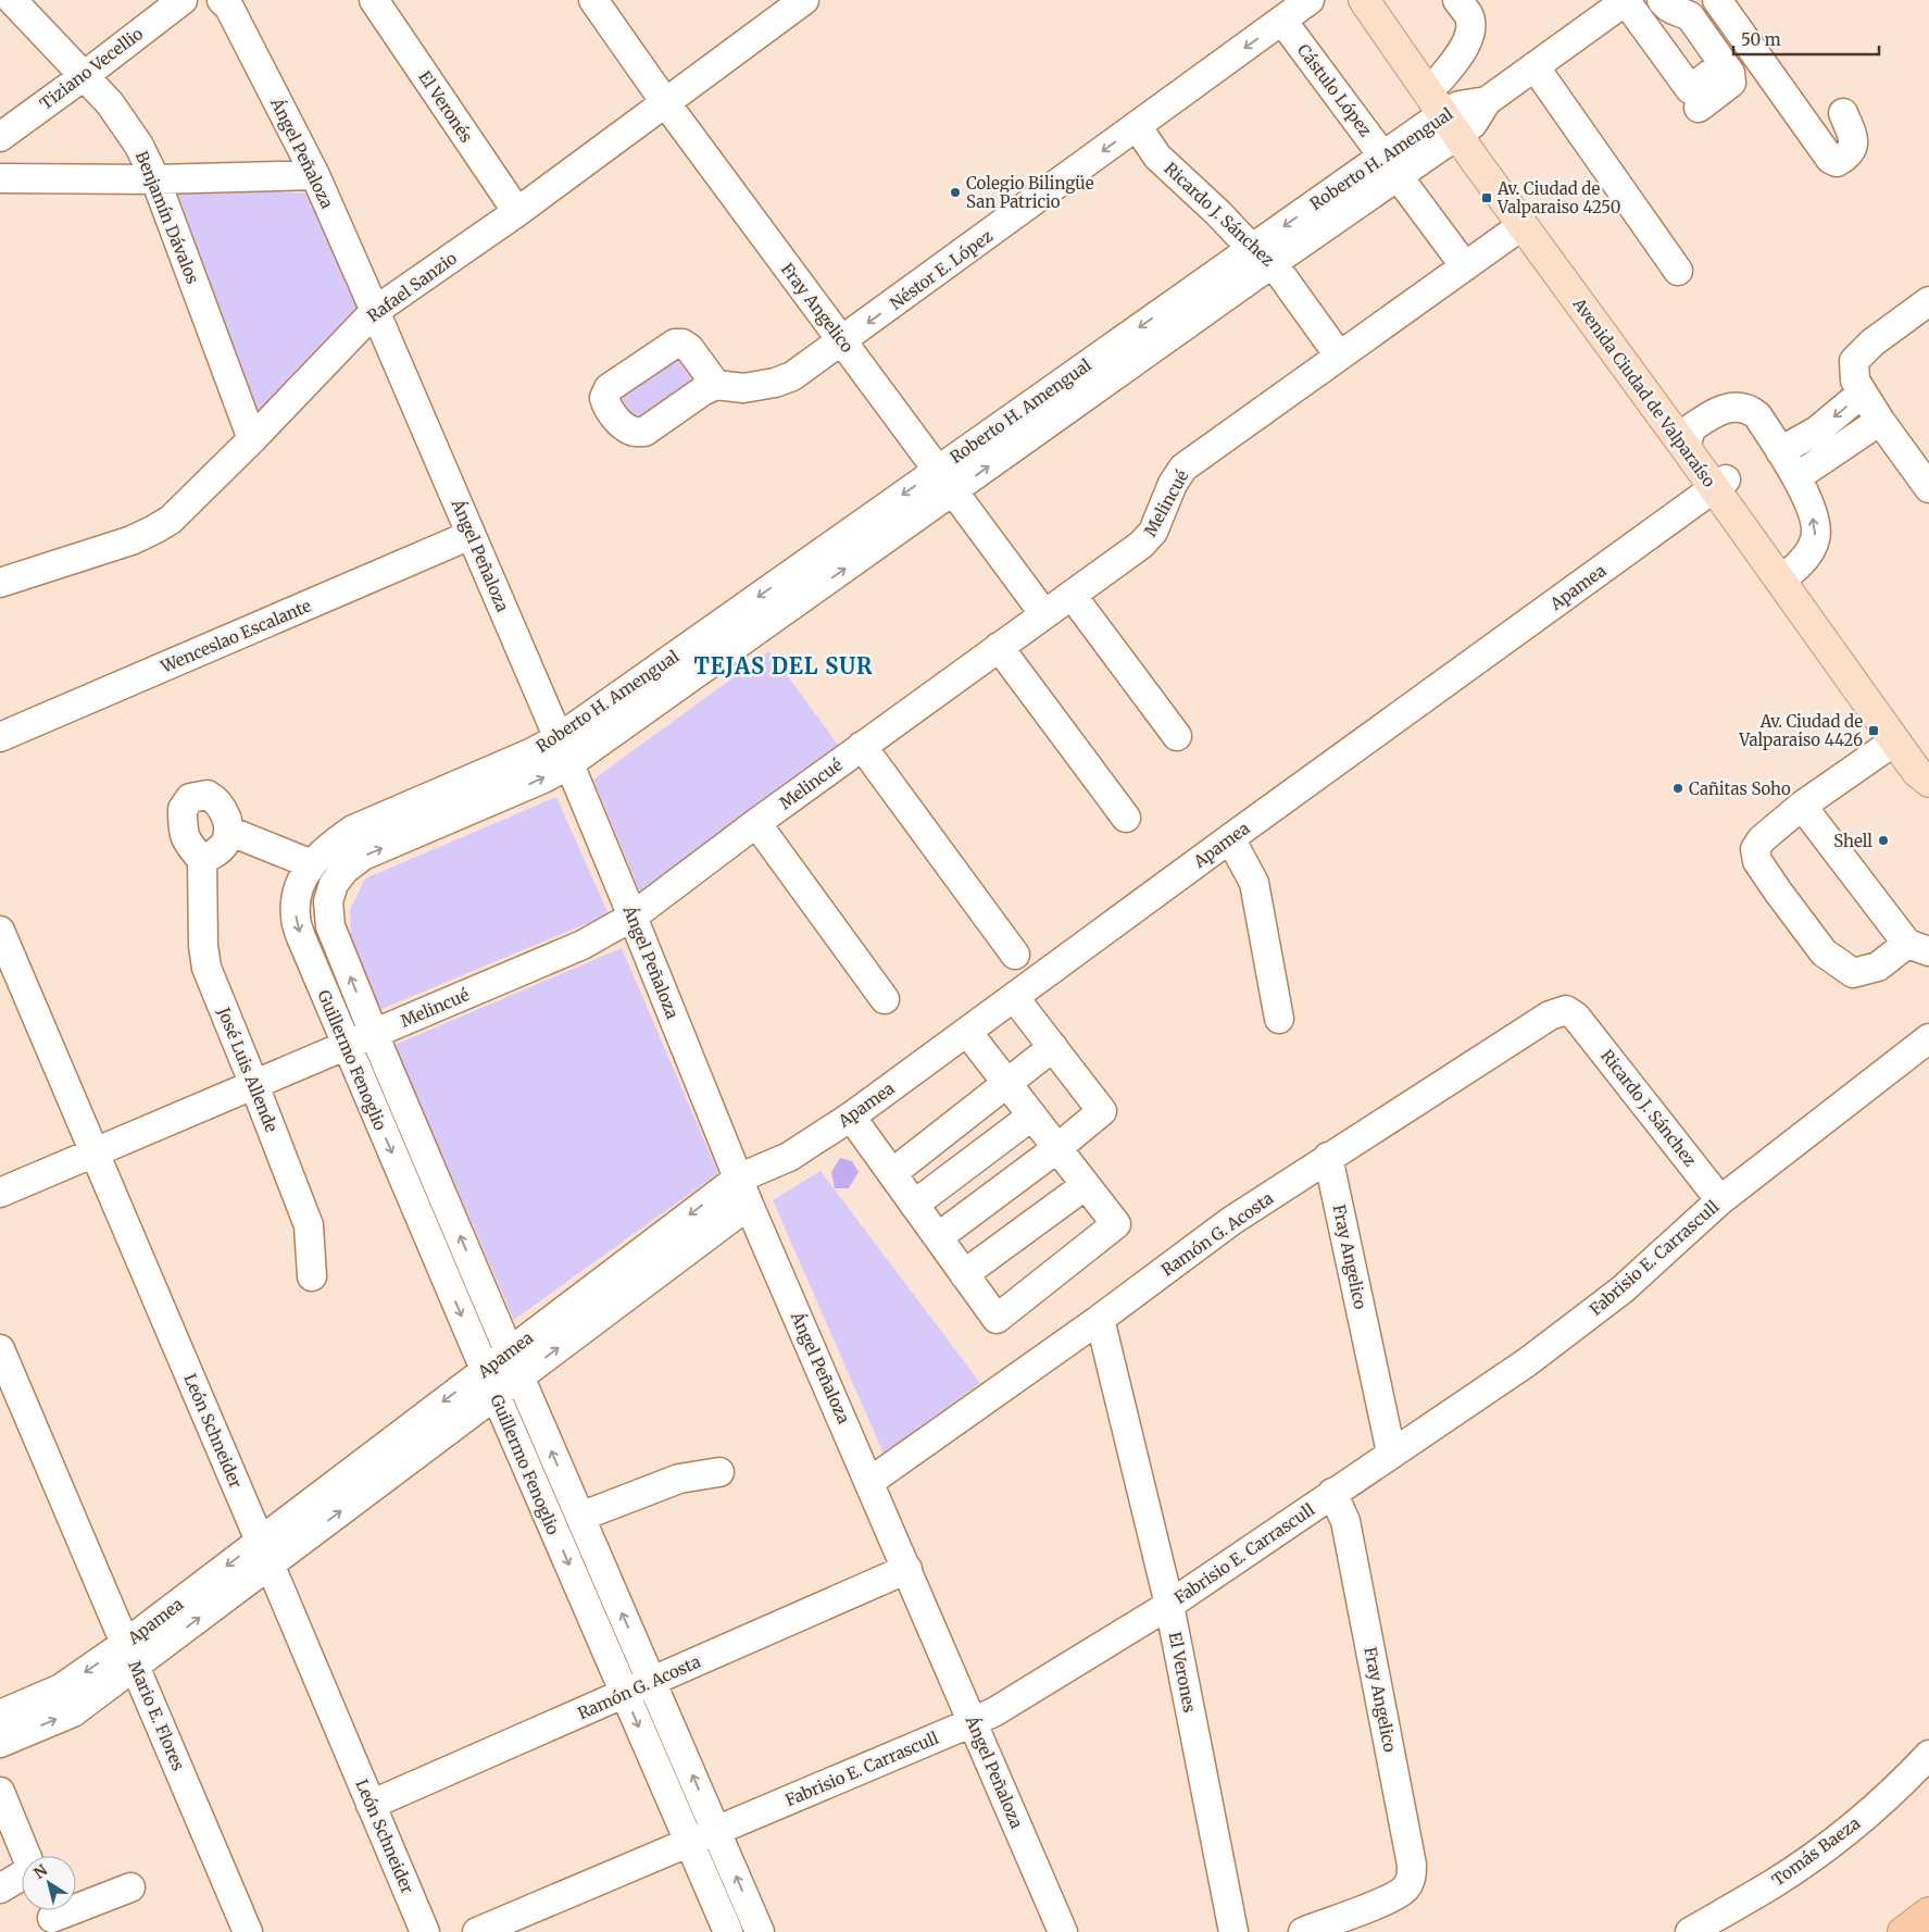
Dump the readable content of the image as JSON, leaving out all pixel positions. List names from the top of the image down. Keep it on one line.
{"streets":{"main road":["Avenida Ciudad de Valparaíso"],"street":["Tiziano Vecellio","Cástulo López","El Veronés","Ángel Peñaloza","Roberto H. Amengual","Ricardo J. Sánchez","Benjamín Dávalos","Néstor E. López","Rafael Sanzio","Fray Angelico","Melincué","Apamea","Wenceslao Escalante","Guillermo Fenoglio","José Luis Allende","Ramón G. Acosta","Fabrisio E. Carrascull","León Schneider","El Verones","Mario E. Flores","Tomás Baeza"]},"crossings":[["Tiziano Vecellio","Benjamín Dávalos"],["Cástulo López","Roberto H. Amengual"],["Cástulo López","Néstor E. López"],["Cástulo López","Melincué"],["El Veronés","Rafael Sanzio"],["Ángel Peñaloza","Roberto H. Amengual"],["Ángel Peñaloza","Rafael Sanzio"],["Ángel Peñaloza","Melincué"],["Ángel Peñaloza","Apamea"],["Ángel Peñaloza","Wenceslao Escalante"],["Ángel Peñaloza","Ramón G. Acosta"],["Ángel Peñaloza","Fabrisio E. Carrascull"],["Roberto H. Amengual","Ricardo J. Sánchez"],["Roberto H. Amengual","Fray Angelico"],["Roberto H. Amengual","Avenida Ciudad de Valparaíso"],["Roberto H. Amengual","Guillermo Fenoglio"],["Ricardo J. Sánchez","Néstor E. López"],["Ricardo J. Sánchez","Melincué"],["Ricardo J. Sánchez","Ramón G. Acosta"],["Ricardo J. Sánchez","Fabrisio E. Carrascull"],["Benjamín Dávalos","Rafael Sanzio"],["Néstor E. López","Fray Angelico"],["Rafael Sanzio","Fray Angelico"],["Fray Angelico","Melincué"],["Fray Angelico","Ramón G. Acosta"],["Fray Angelico","Fabrisio E. Carrascull"],["Avenida Ciudad de Valparaíso","Melincué"],["Avenida Ciudad de Valparaíso","Apamea"],["Melincué","Guillermo Fenoglio"],["Melincué","José Luis Allende"],["Melincué","León Schneider"],["Apamea","Guillermo Fenoglio"],["Apamea","León Schneider"],["Apamea","Mario E. Flores"],["Guillermo Fenoglio","Ramón G. Acosta"],["Guillermo Fenoglio","Fabrisio E. Carrascull"],["Ramón G. Acosta","León Schneider"],["Ramón G. Acosta","El Verones"],["Fabrisio E. Carrascull","El Verones"]],"one_way":["Néstor E. López"],"districts":["TEJAS DEL SUR"],"places":{"other":["Colegio Bilingüe San Patricio","Cañitas Soho","Shell"],"transit":["Av. Ciudad de Valparaiso 4250","Av. Ciudad de Valparaiso 4426"]},"scale_bar":"50 m","north":"top left"}
